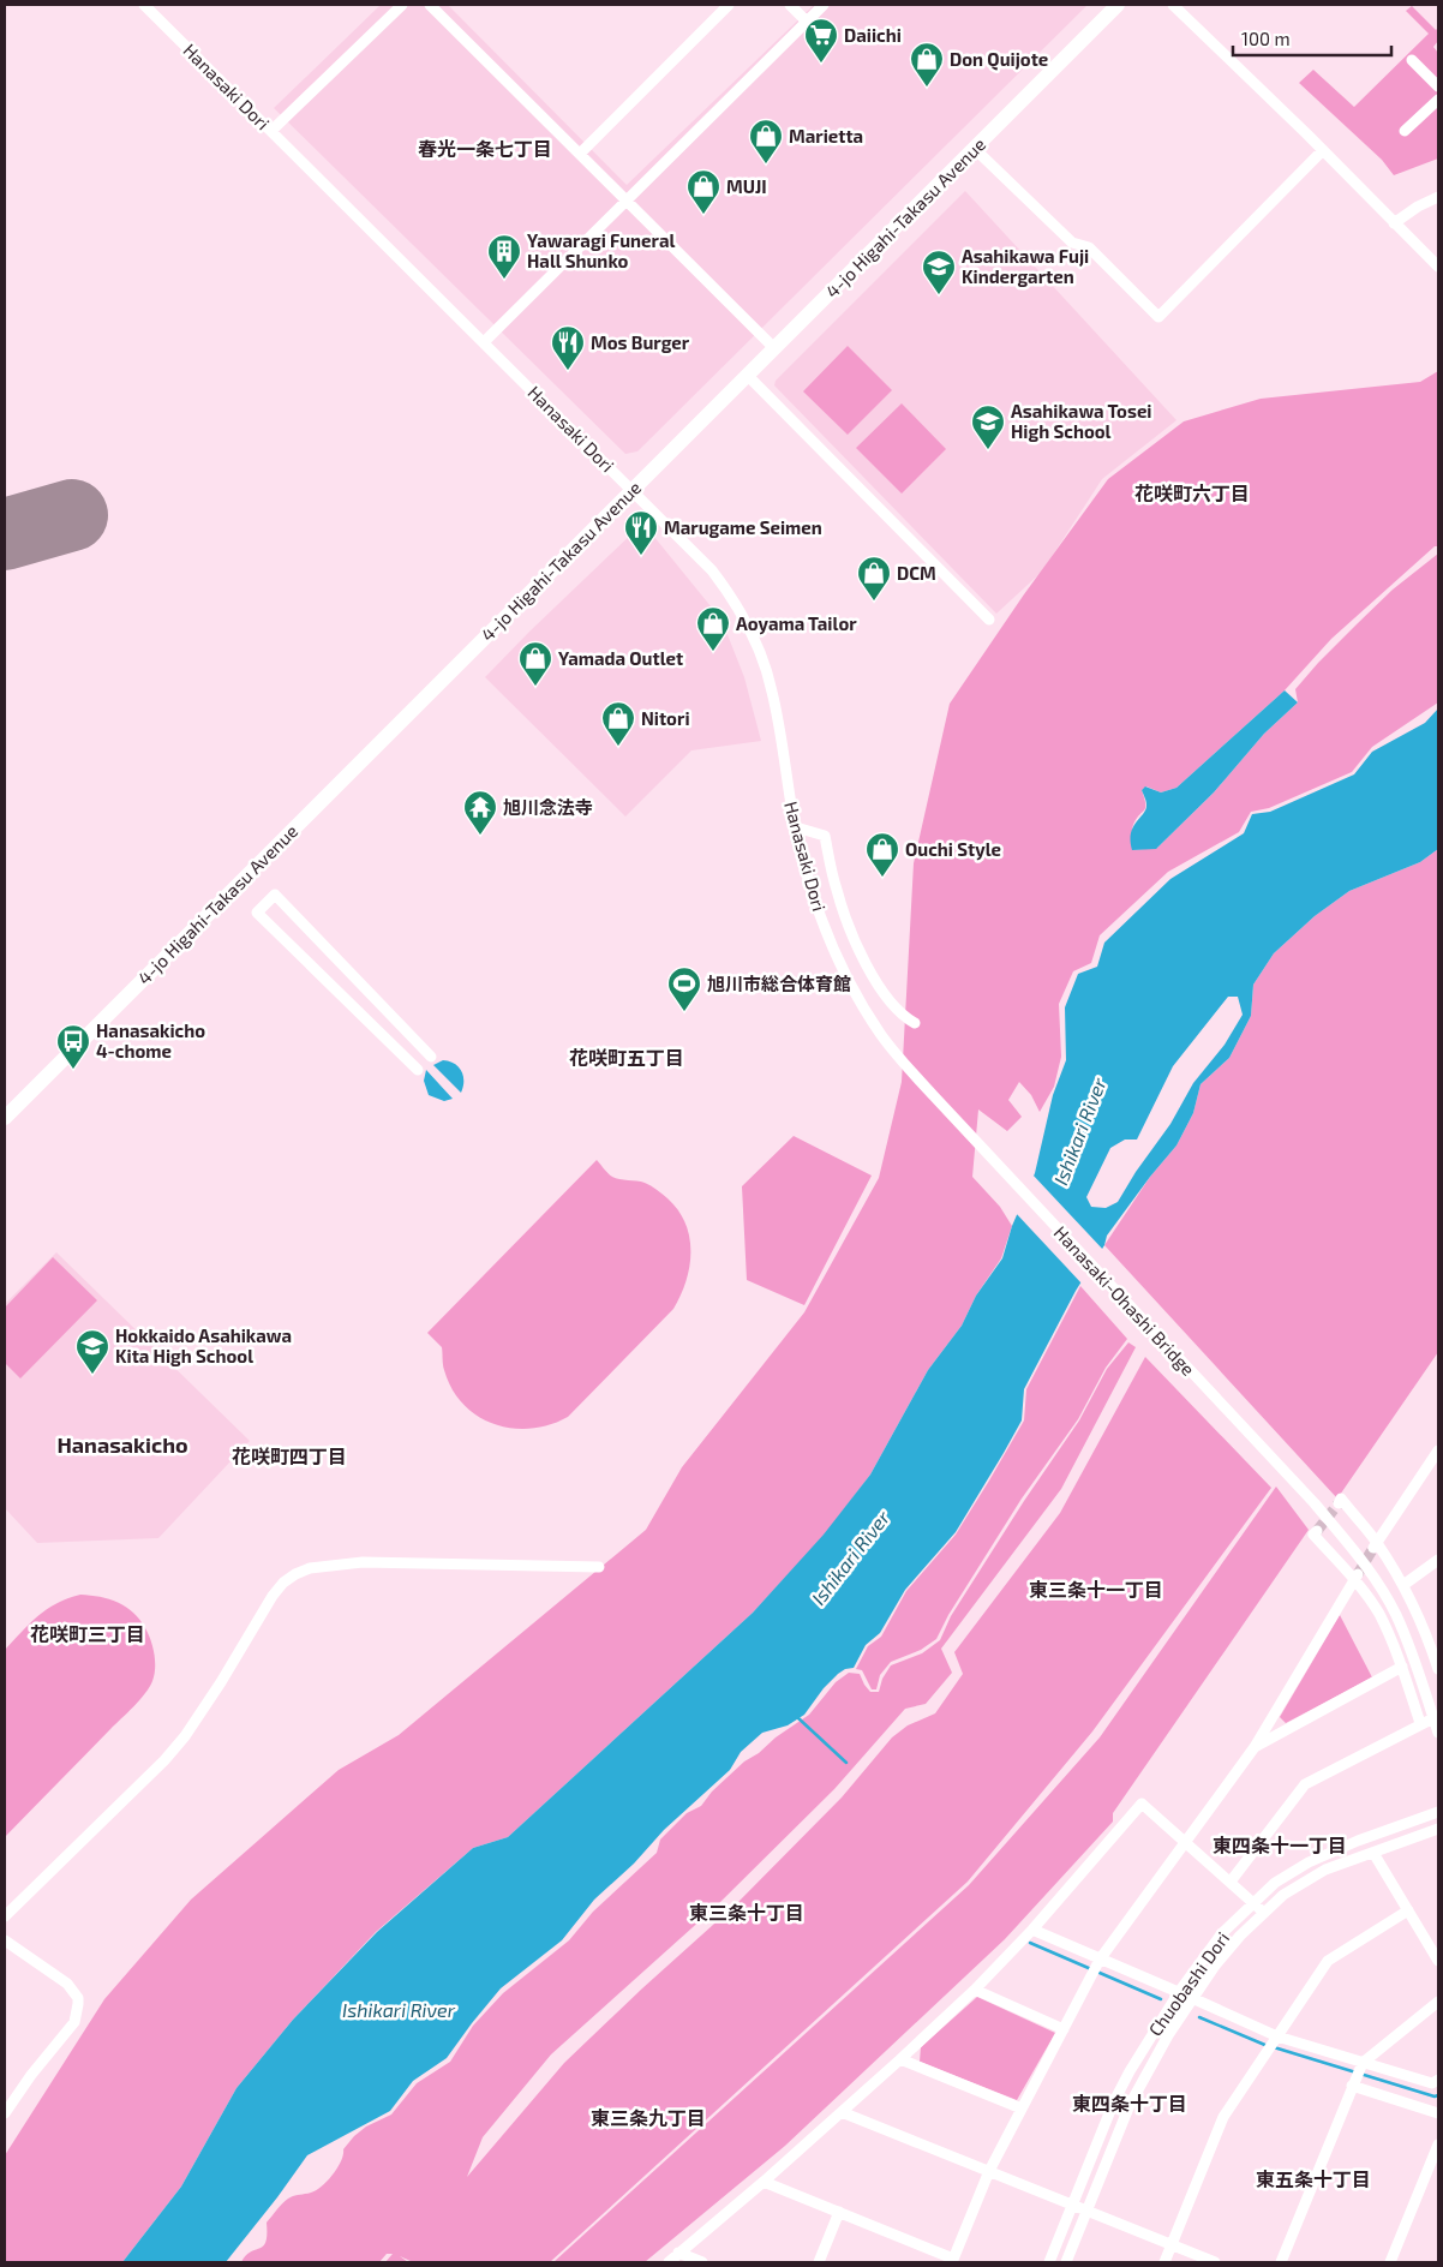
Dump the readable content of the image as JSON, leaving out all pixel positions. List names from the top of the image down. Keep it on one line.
{"streets":{"highway":["4-jo Higahi-Takasu Avenue"],"street":["Hanasaki Dori","Hanasaki-Ohashi Bridge","Chuobashi Dori"]},"crossings":[["Hanasaki Dori","4-jo Higahi-Takasu Avenue"],["Hanasaki Dori","Hanasaki-Ohashi Bridge"]],"districts":["春光一条七丁目","花咲町六丁目","花咲町五丁目","Hanasakicho","花咲町四丁目","東三条十一丁目","花咲町三丁目","東四条十一丁目","東三条十丁目","東四条十丁目","東三条九丁目","東五条十丁目"],"water":["Ishikari River"],"places":{"supermarket":["Daiichi"],"shop":["Don Quijote","Marietta","MUJI","DCM","Aoyama Tailor","Yamada Outlet","Nitori","Ouchi Style"],"building":["Yawaragi Funeral Hall Shunko"],"school or university":["Asahikawa Fuji Kindergarten","Asahikawa Tosei High School","Hokkaido Asahikawa Kita High School"],"restaurant":["Mos Burger","Marugame Seimen"],"temple":["旭川念法寺"],"sports":["旭川市総合体育館"],"bus stop":["Hanasakicho 4-chome"]},"scale_bar":"100 m"}
